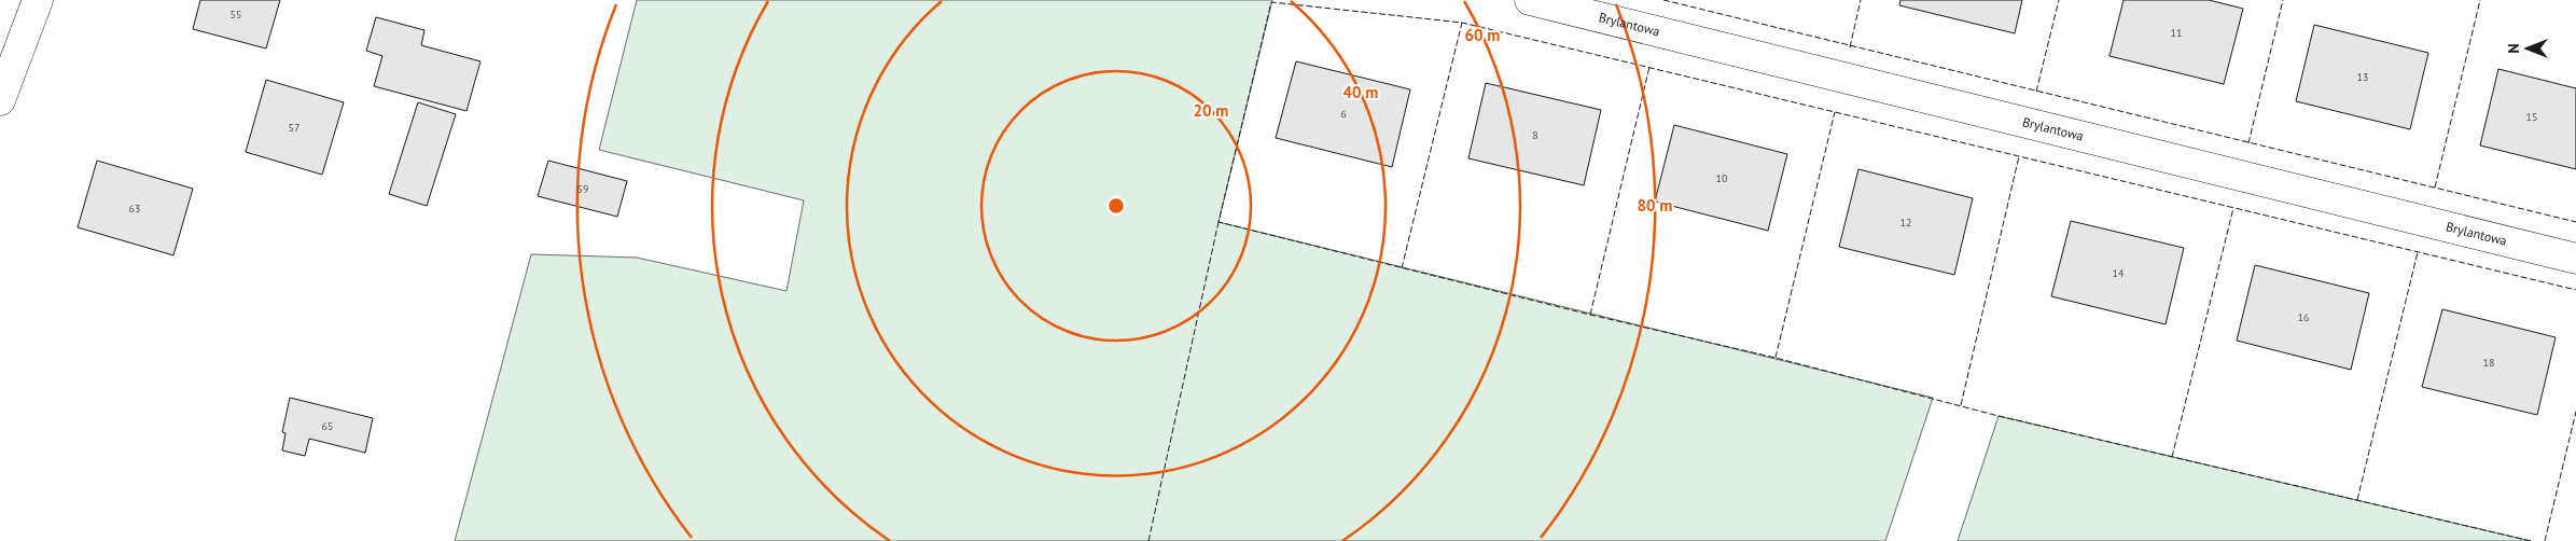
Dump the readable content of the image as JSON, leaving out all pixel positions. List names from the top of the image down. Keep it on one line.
{"streets":{"street":["Brylantowa"]},"house_numbers":["55","11","13","6","15","57","8","10","59","63","12","14","16","18","65"],"north":"left","rings":["60 m","40 m","20 m","80 m"]}
